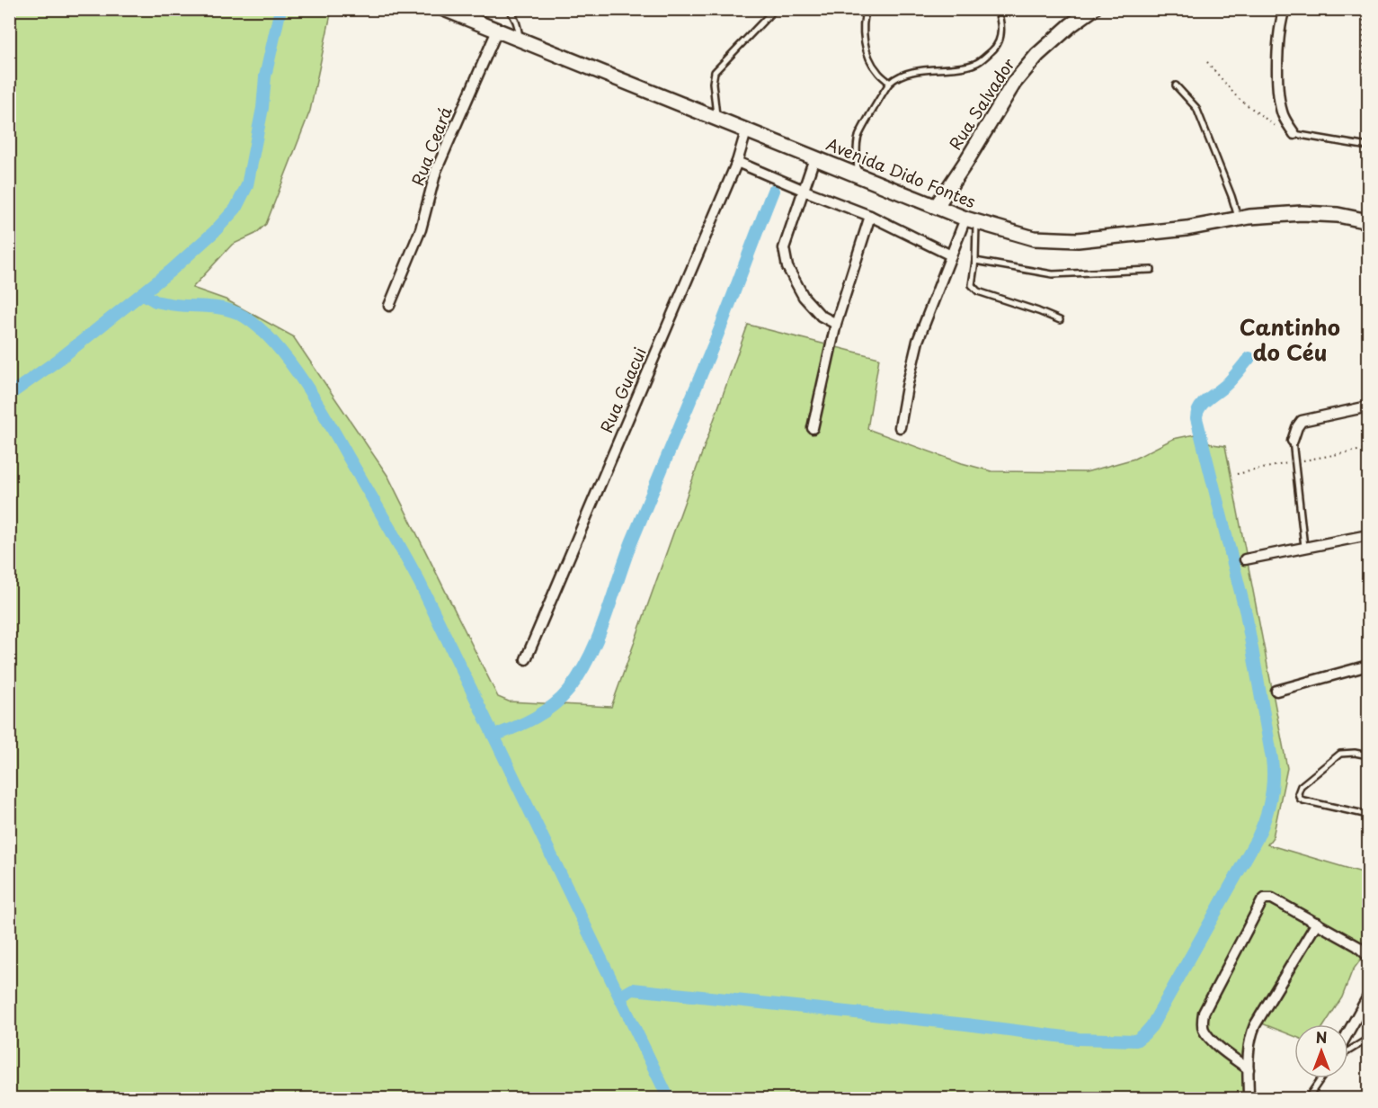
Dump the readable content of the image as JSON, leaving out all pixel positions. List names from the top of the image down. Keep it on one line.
{"streets":{"street":["Rua Salvador","Rua Ceará","Avenida Dido Fontes","Rua Guacui"]},"crossings":[["Rua Salvador","Avenida Dido Fontes"],["Rua Ceará","Avenida Dido Fontes"],["Avenida Dido Fontes","Rua Guacui"]],"districts":["Cantinho do Céu"],"north":"top"}
